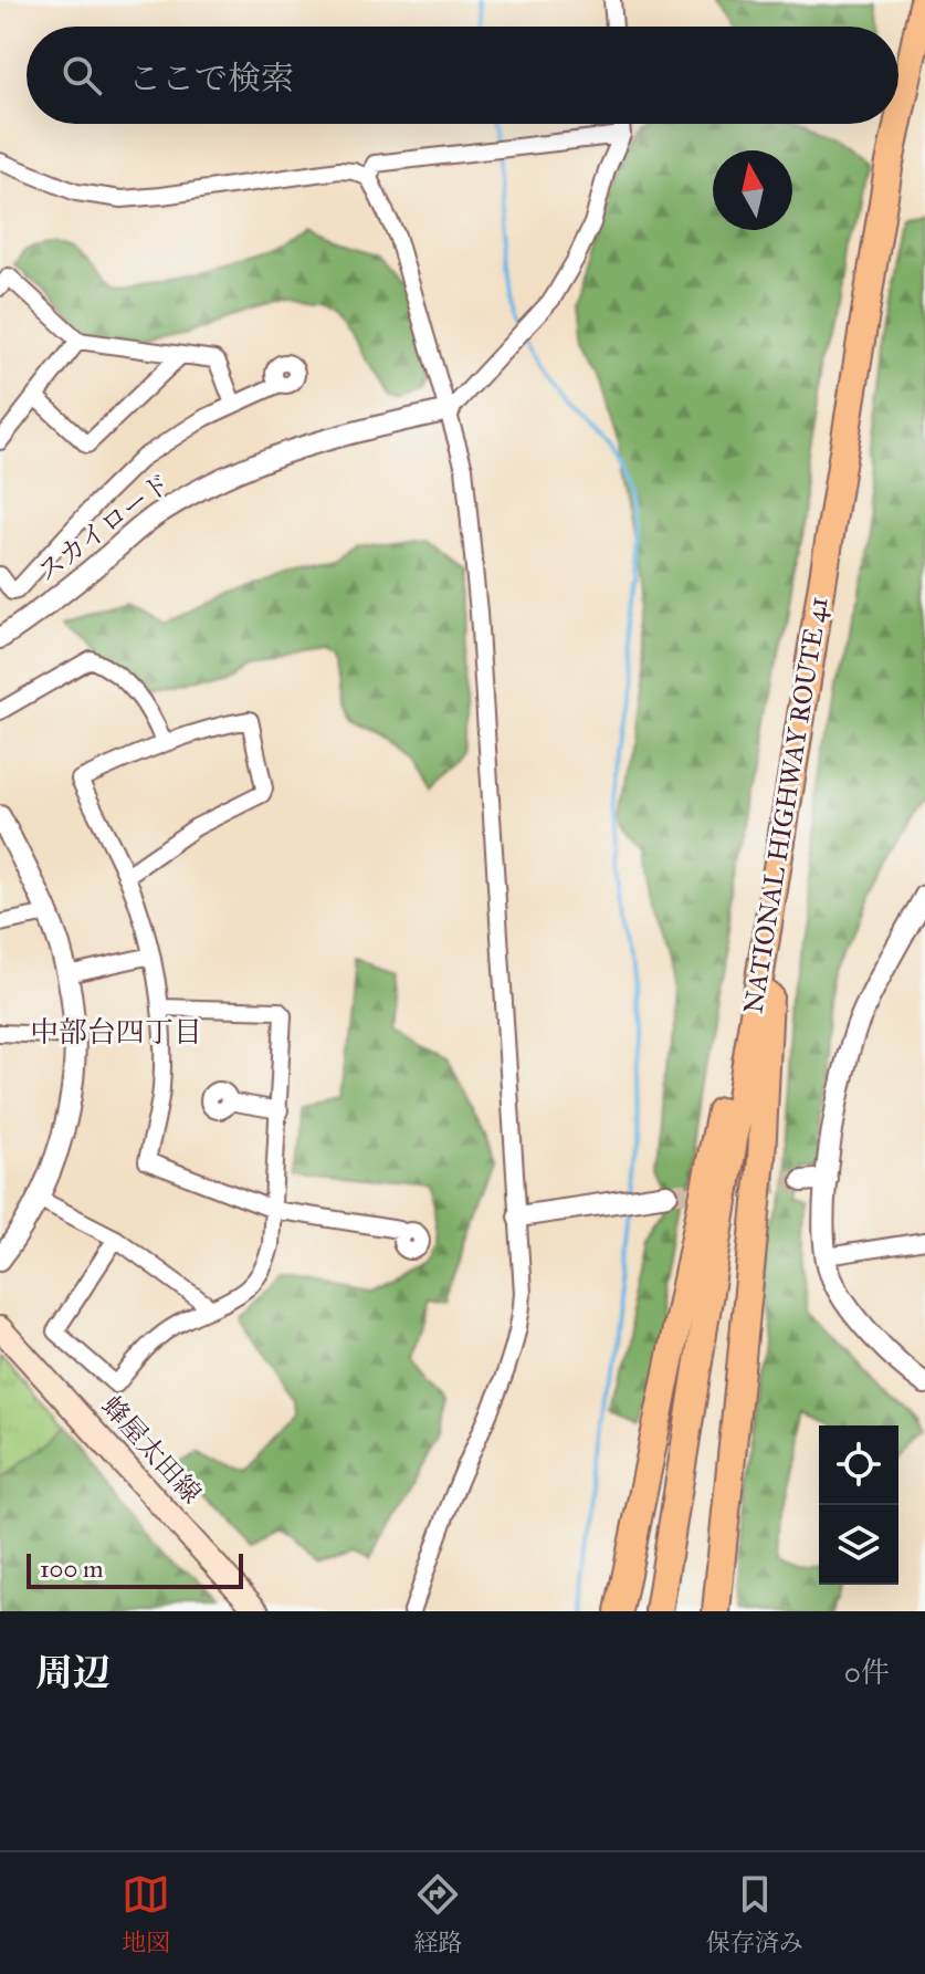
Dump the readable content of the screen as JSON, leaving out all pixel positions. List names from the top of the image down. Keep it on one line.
{"streets":{"highway":["NATIONAL HIGHWAY ROUTE 41"],"main road":["蜂屋太田線"],"street":["スカイロード"]},"districts":["中部台四丁目"],"scale_bar":"100 m","north":"top","page":{"search":"ここで検索","scale":"100 m","heading":["周辺","0件"],"nav":["地図","経路","保存済み"]}}
